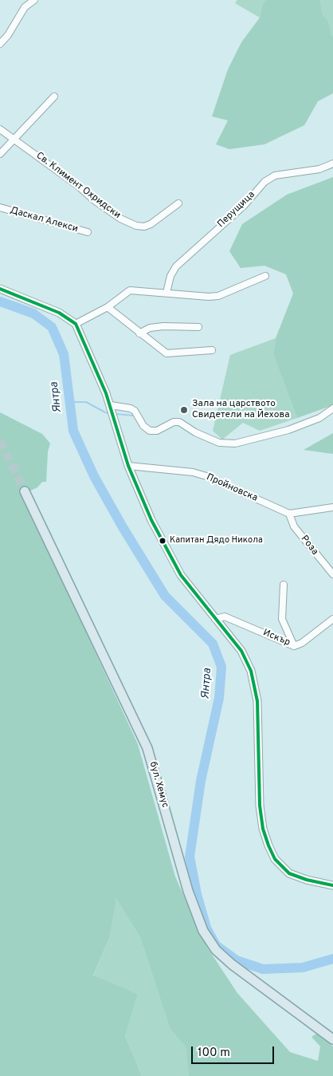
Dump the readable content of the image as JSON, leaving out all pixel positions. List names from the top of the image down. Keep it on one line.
{"streets":{"main road":["бул. Хемус"],"street":["Св. Климент Охридски","Перущица","Даскал Алекси","Пройновска","Роза","Искър"]},"crossings":[["Пройновска","Роза"]],"water":["Янтра"],"places":["Зала на царството Свидетели на Йехова","Капитан Дядо Никола"],"scale_bar":"100 m"}
